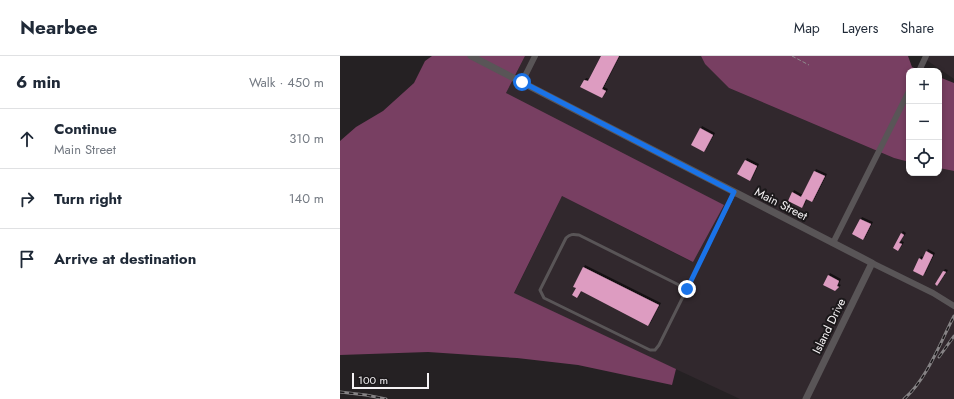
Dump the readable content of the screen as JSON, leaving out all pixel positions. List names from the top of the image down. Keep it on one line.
{"streets":{"street":["Main Street","Island Drive"]},"crossings":[["Main Street","Island Drive"]],"scale_bar":"100 m","page":{"header":"Nearbee","nav":["Map","Layers","Share"],"heading":["6 min","Walk · 450 m"],"map_buttons":["+","−"],"list":[["Continue","Main Street","310 m"],["Turn right","140 m"],"Arrive at destination"],"scale":"100 m"}}
